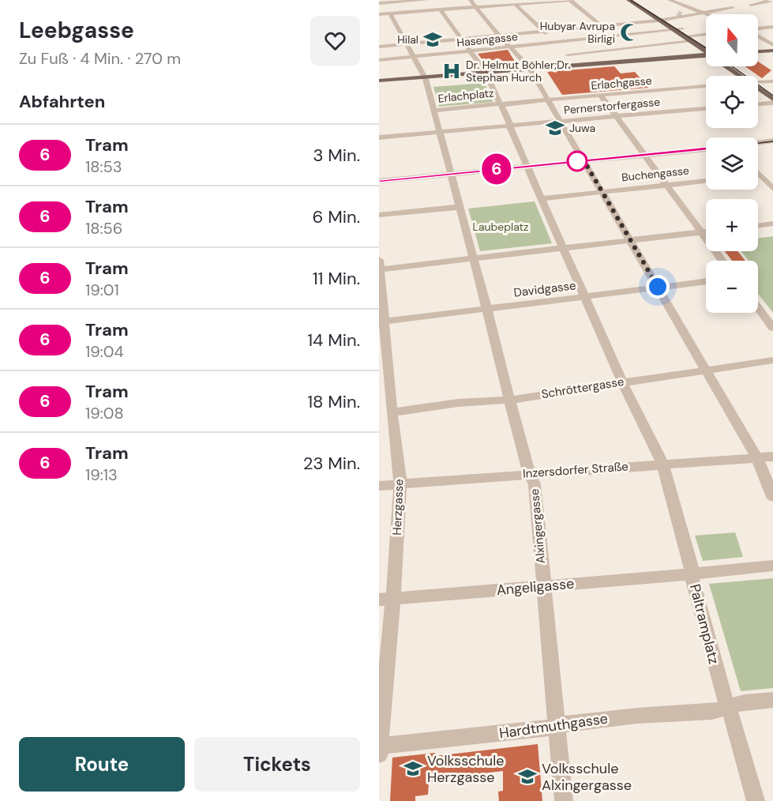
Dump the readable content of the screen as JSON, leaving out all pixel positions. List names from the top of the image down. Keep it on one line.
{"streets":{"street":["Hasengasse","Erlachgasse","Erlachplatz","Pernerstorfergasse","Buchengasse","Davidgasse","Schröttergasse","Inzersdorfer Straße","Herzgasse","Alxingergasse","Angeligasse","Paltramplatz","Hardtmuthgasse"]},"crossings":[["Erlachgasse","Pernerstorfergasse"],["Davidgasse","Herzgasse"],["Davidgasse","Alxingergasse"],["Schröttergasse","Herzgasse"],["Schröttergasse","Alxingergasse"],["Inzersdorfer Straße","Herzgasse"],["Inzersdorfer Straße","Alxingergasse"],["Herzgasse","Angeligasse"],["Herzgasse","Hardtmuthgasse"],["Alxingergasse","Angeligasse"],["Alxingergasse","Hardtmuthgasse"],["Angeligasse","Paltramplatz"],["Paltramplatz","Hardtmuthgasse"]],"parks":["Laubeplatz"],"places":{"mosque":["Hubyar Avrupa Birligi"],"school or university":["Hilal","Juwa","Volksschule Herzgasse","Volksschule Alxingergasse"],"hospital":["Dr. Helmut Böhler;Dr. Stephan Hurch"]},"lines":["tram line 6"],"north":"top","page":{"heading":[["Leebgasse","Zu Fuß · 4 Min. · 270 m"],"Abfahrten"],"on_map":"6","map_buttons":["+","−"],"list":[{"mark":"6","name":"Tram","note":"18:53","value":"3 Min."},{"mark":"6","name":"Tram","note":"18:56","value":"6 Min."},{"mark":"6","name":"Tram","note":"19:01","value":"11 Min."},{"mark":"6","name":"Tram","note":"19:04","value":"14 Min."},{"mark":"6","name":"Tram","note":"19:08","value":"18 Min."},{"mark":"6","name":"Tram","note":"19:13","value":"23 Min."}],"buttons":["Route","Tickets"]}}
